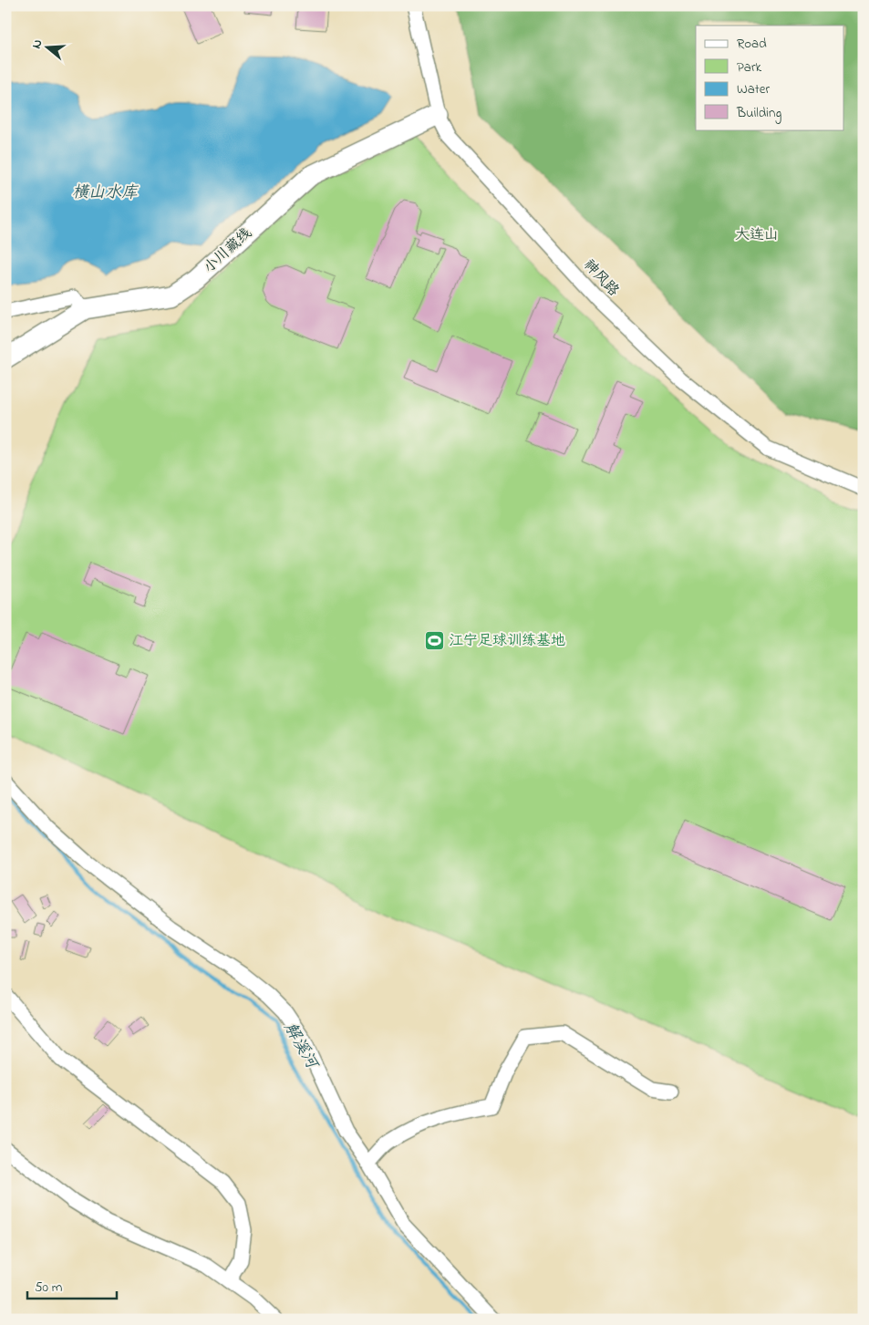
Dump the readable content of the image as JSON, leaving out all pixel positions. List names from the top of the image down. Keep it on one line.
{"streets":{"street":["小川藏线","神风路"]},"crossings":[["小川藏线","神风路"]],"water":["横山水库","解溪河"],"parks":["大连山"],"places":{"sports":["江宁足球训练基地"]},"legend":["Road","Park","Water","Building"],"scale_bar":"50 m","north":"left"}
